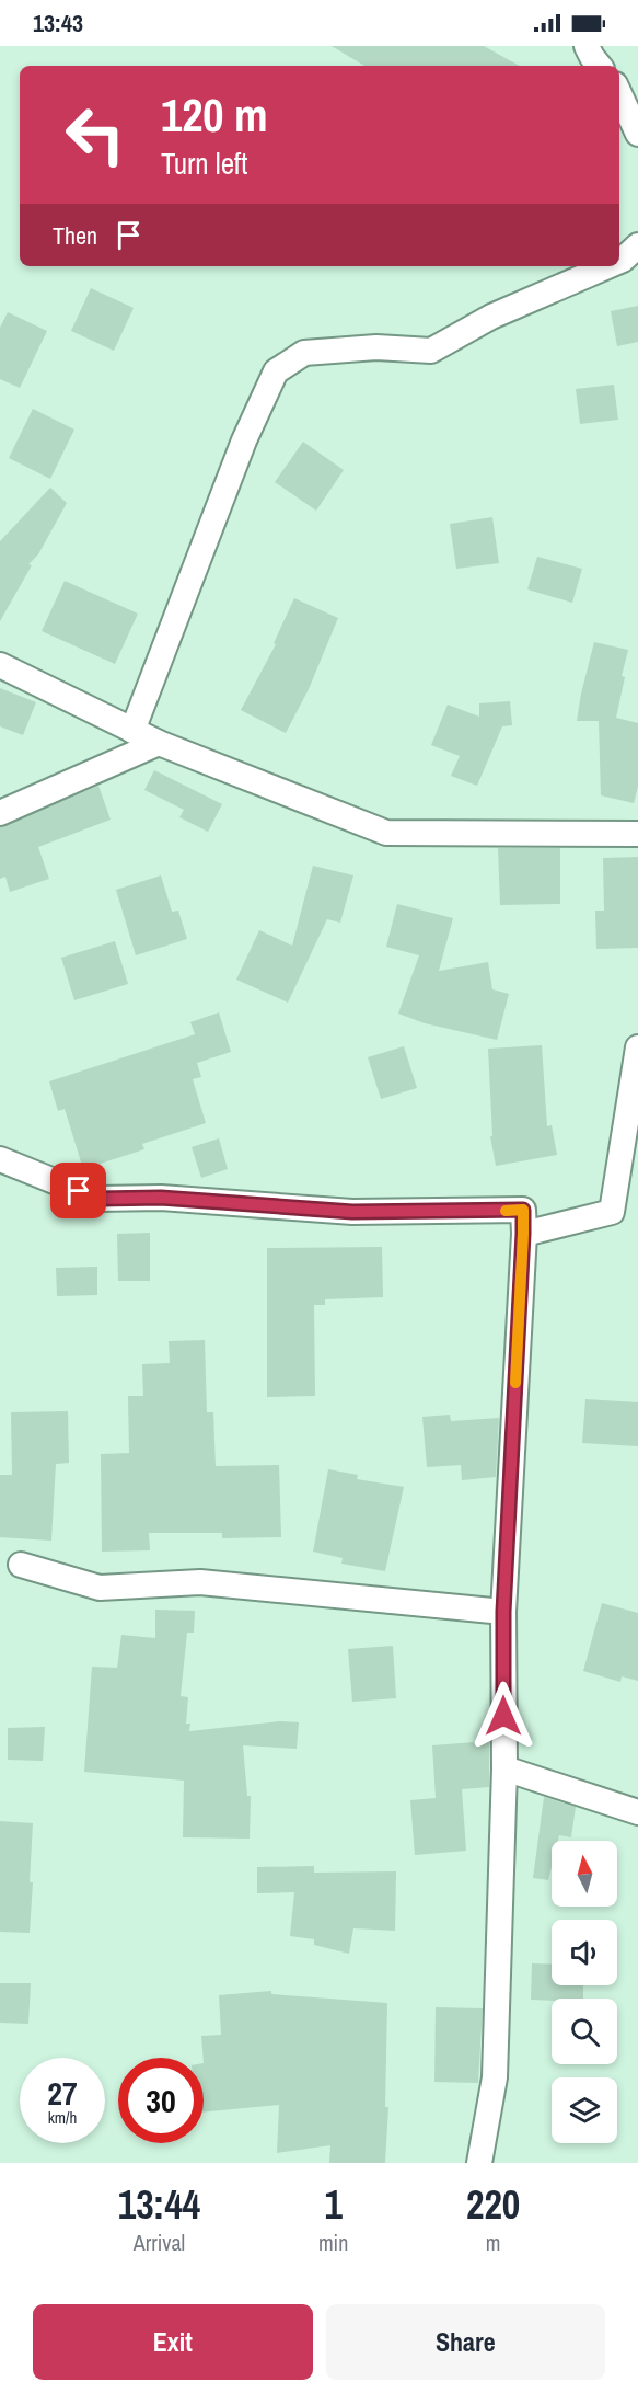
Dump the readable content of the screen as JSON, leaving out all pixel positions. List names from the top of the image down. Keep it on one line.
{"north":"top","page":{"status":"13:43","turn":["120 m","Turn left"],"then":"Then","speed":"27 km/h","limit":"30","eta":["13:44","Arrival","1","min","220","m"],"buttons":["Exit","Share"]}}
